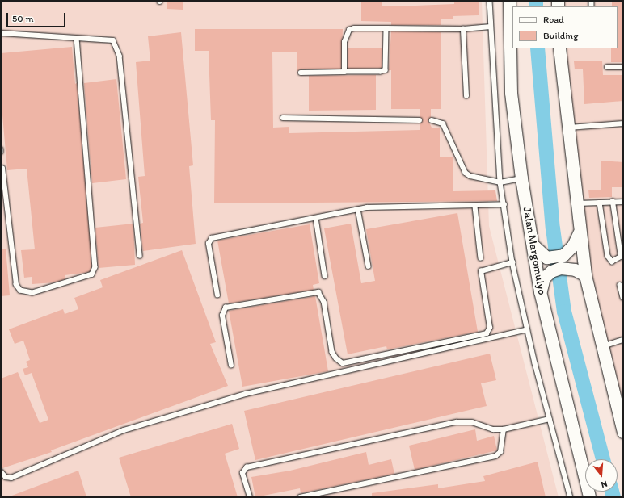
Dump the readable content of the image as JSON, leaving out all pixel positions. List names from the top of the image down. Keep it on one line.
{"streets":{"main road":["Jalan Margomulyo"]},"legend":["Road","Building"],"scale_bar":"50 m","north":"bottom"}
